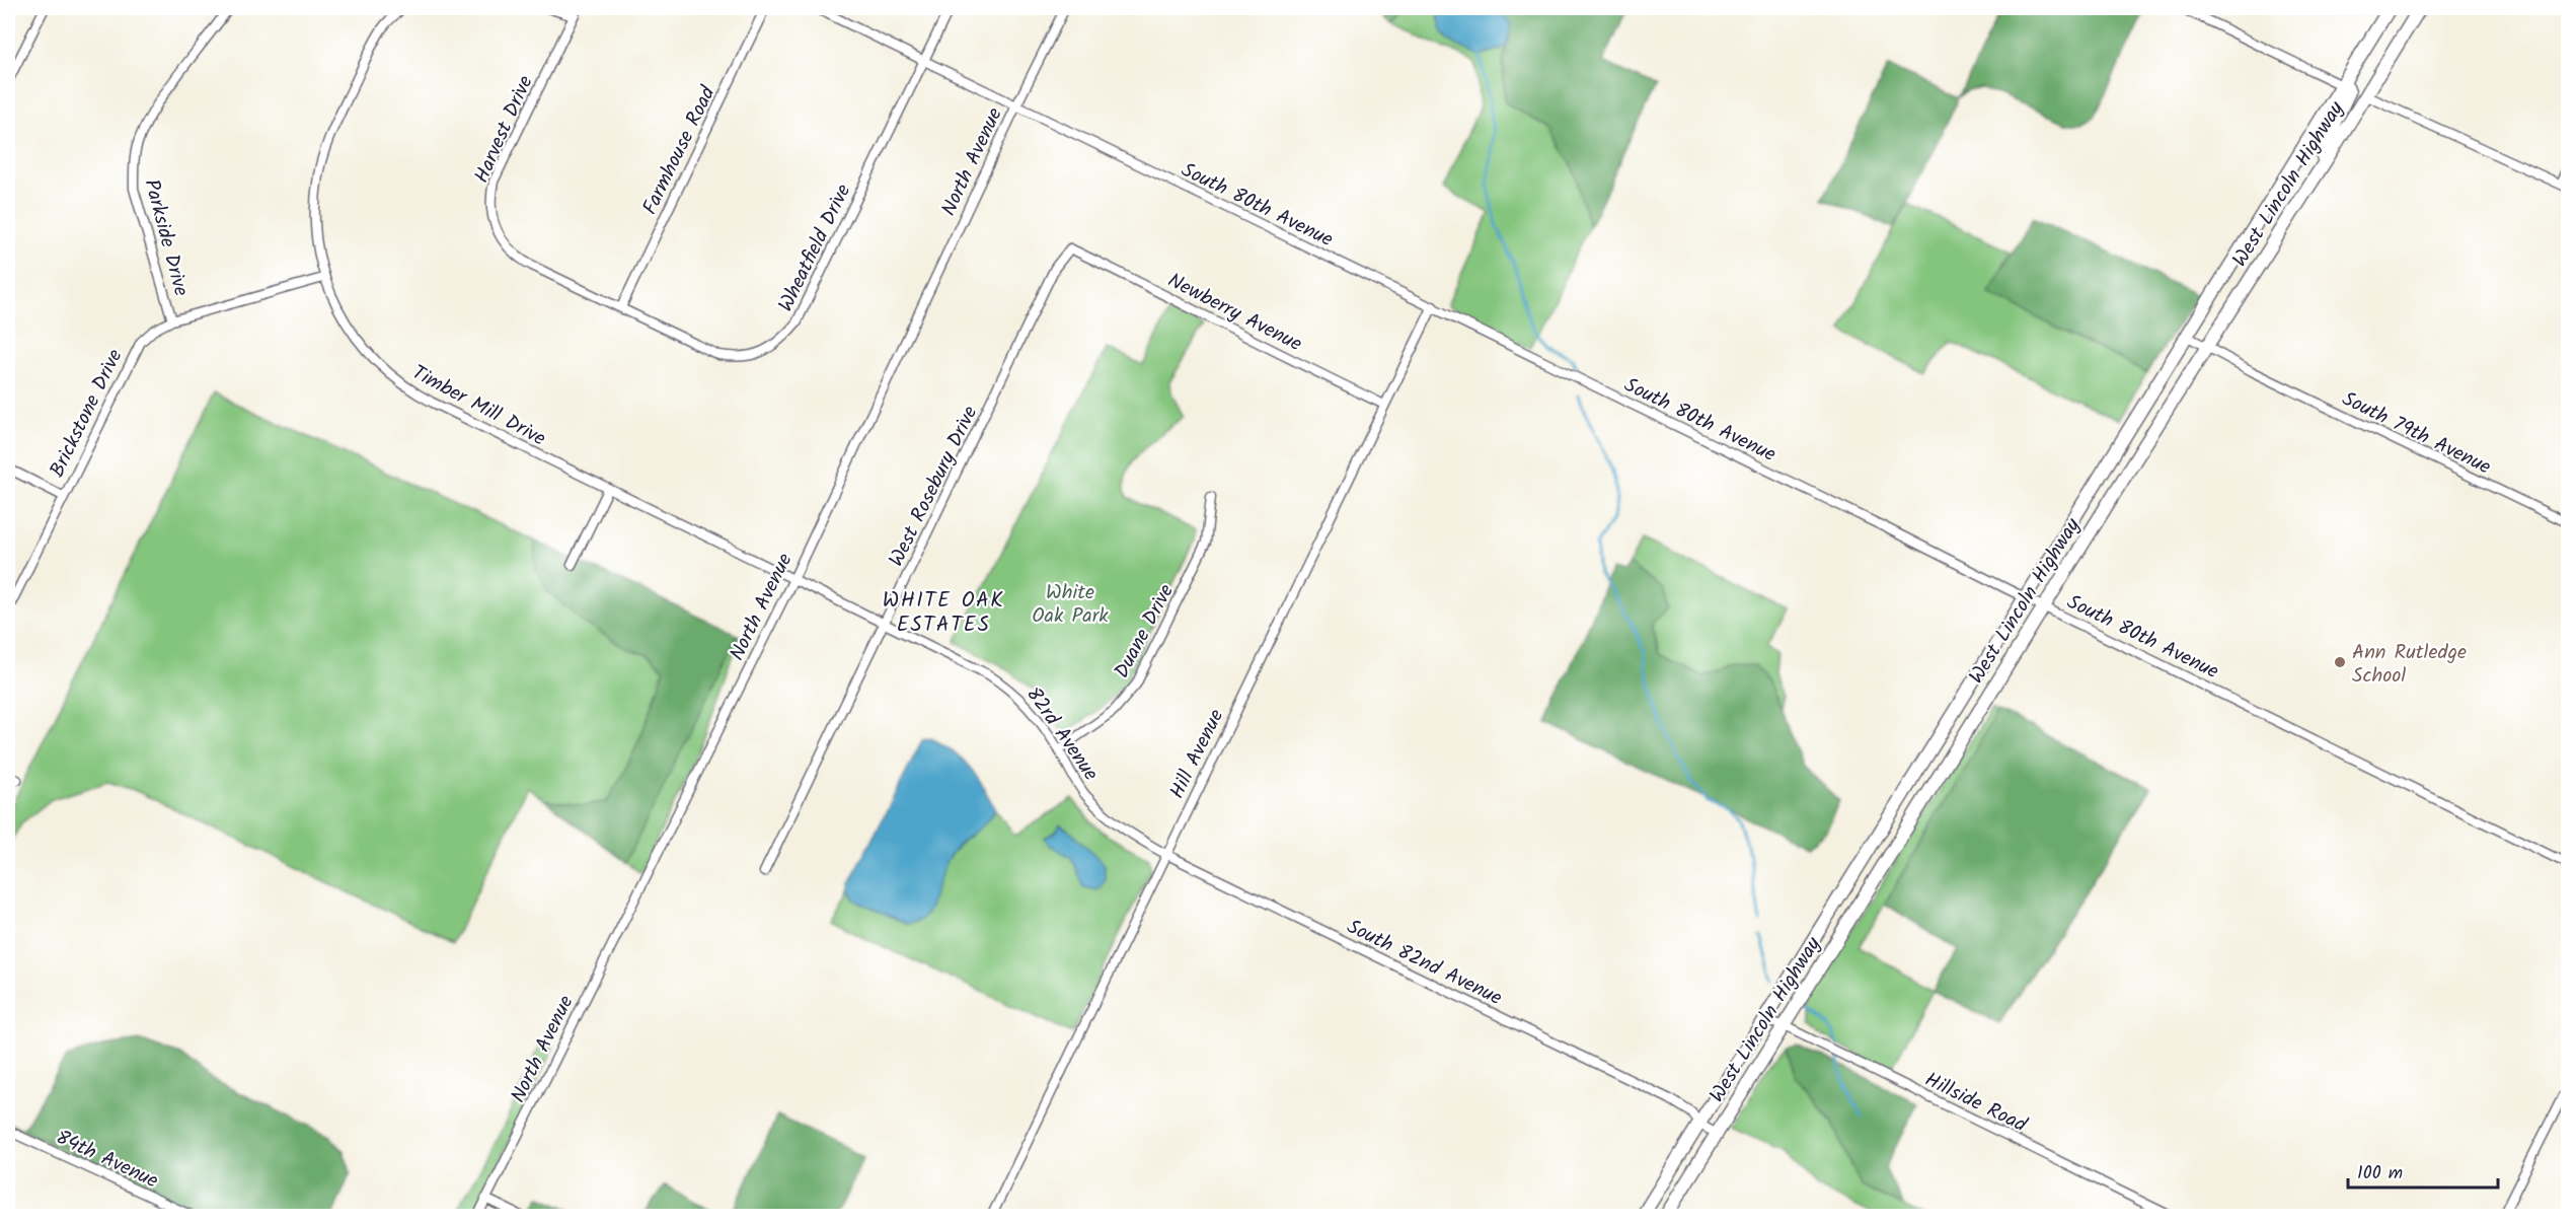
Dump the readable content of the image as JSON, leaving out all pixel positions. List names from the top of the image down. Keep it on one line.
{"streets":{"main road":["West Lincoln Highway"],"street":["Harvest Drive","Farmhouse Road","North Avenue","South 80th Avenue","Parkside Drive","Wheatfield Drive","Newberry Avenue","Timber Mill Drive","Brickstone Drive","South 79th Avenue","West Rosebury Drive","Duane Drive","82rd Avenue","Hill Avenue","South 82nd Avenue","Hillside Road","84th Avenue"]},"crossings":[["Harvest Drive","Farmhouse Road"],["Harvest Drive","Wheatfield Drive"],["Farmhouse Road","Wheatfield Drive"],["North Avenue","South 80th Avenue"],["North Avenue","Timber Mill Drive"],["North Avenue","82rd Avenue"],["West Lincoln Highway","South 80th Avenue"],["West Lincoln Highway","South 79th Avenue"],["West Lincoln Highway","South 82nd Avenue"],["West Lincoln Highway","Hillside Road"],["South 80th Avenue","Wheatfield Drive"],["South 80th Avenue","Hill Avenue"],["Parkside Drive","Brickstone Drive"],["Newberry Avenue","West Rosebury Drive"],["Newberry Avenue","Hill Avenue"],["Timber Mill Drive","Brickstone Drive"],["Timber Mill Drive","82rd Avenue"],["West Rosebury Drive","82rd Avenue"],["Duane Drive","82rd Avenue"],["82rd Avenue","Hill Avenue"],["82rd Avenue","South 82nd Avenue"],["Hill Avenue","South 82nd Avenue"]],"districts":["WHITE OAK ESTATES"],"parks":["White Oak Park"],"places":["Ann Rutledge School"],"scale_bar":"100 m"}
